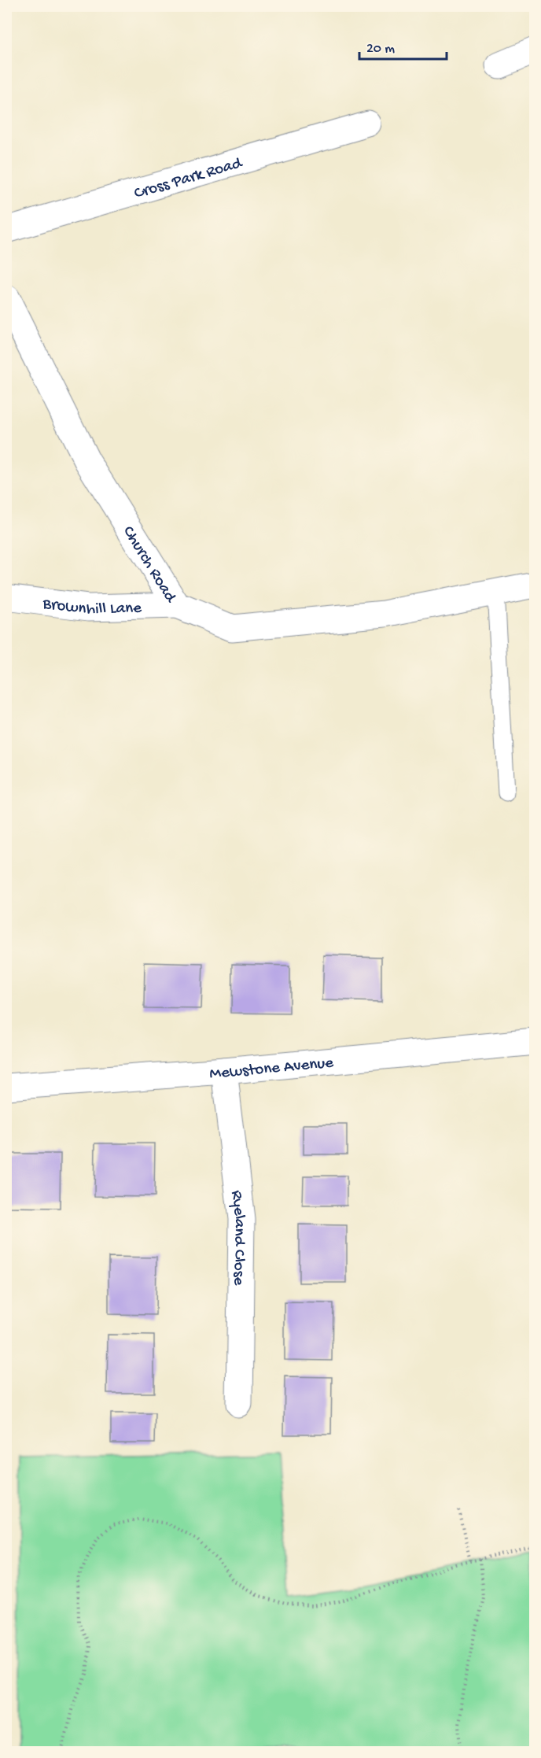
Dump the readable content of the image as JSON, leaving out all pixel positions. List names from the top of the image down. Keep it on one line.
{"streets":{"street":["Cross Park Road","Church Road","Brownhill Lane","Mewstone Avenue","Ryeland Close"]},"crossings":[["Church Road","Brownhill Lane"],["Mewstone Avenue","Ryeland Close"]],"scale_bar":"20 m"}
